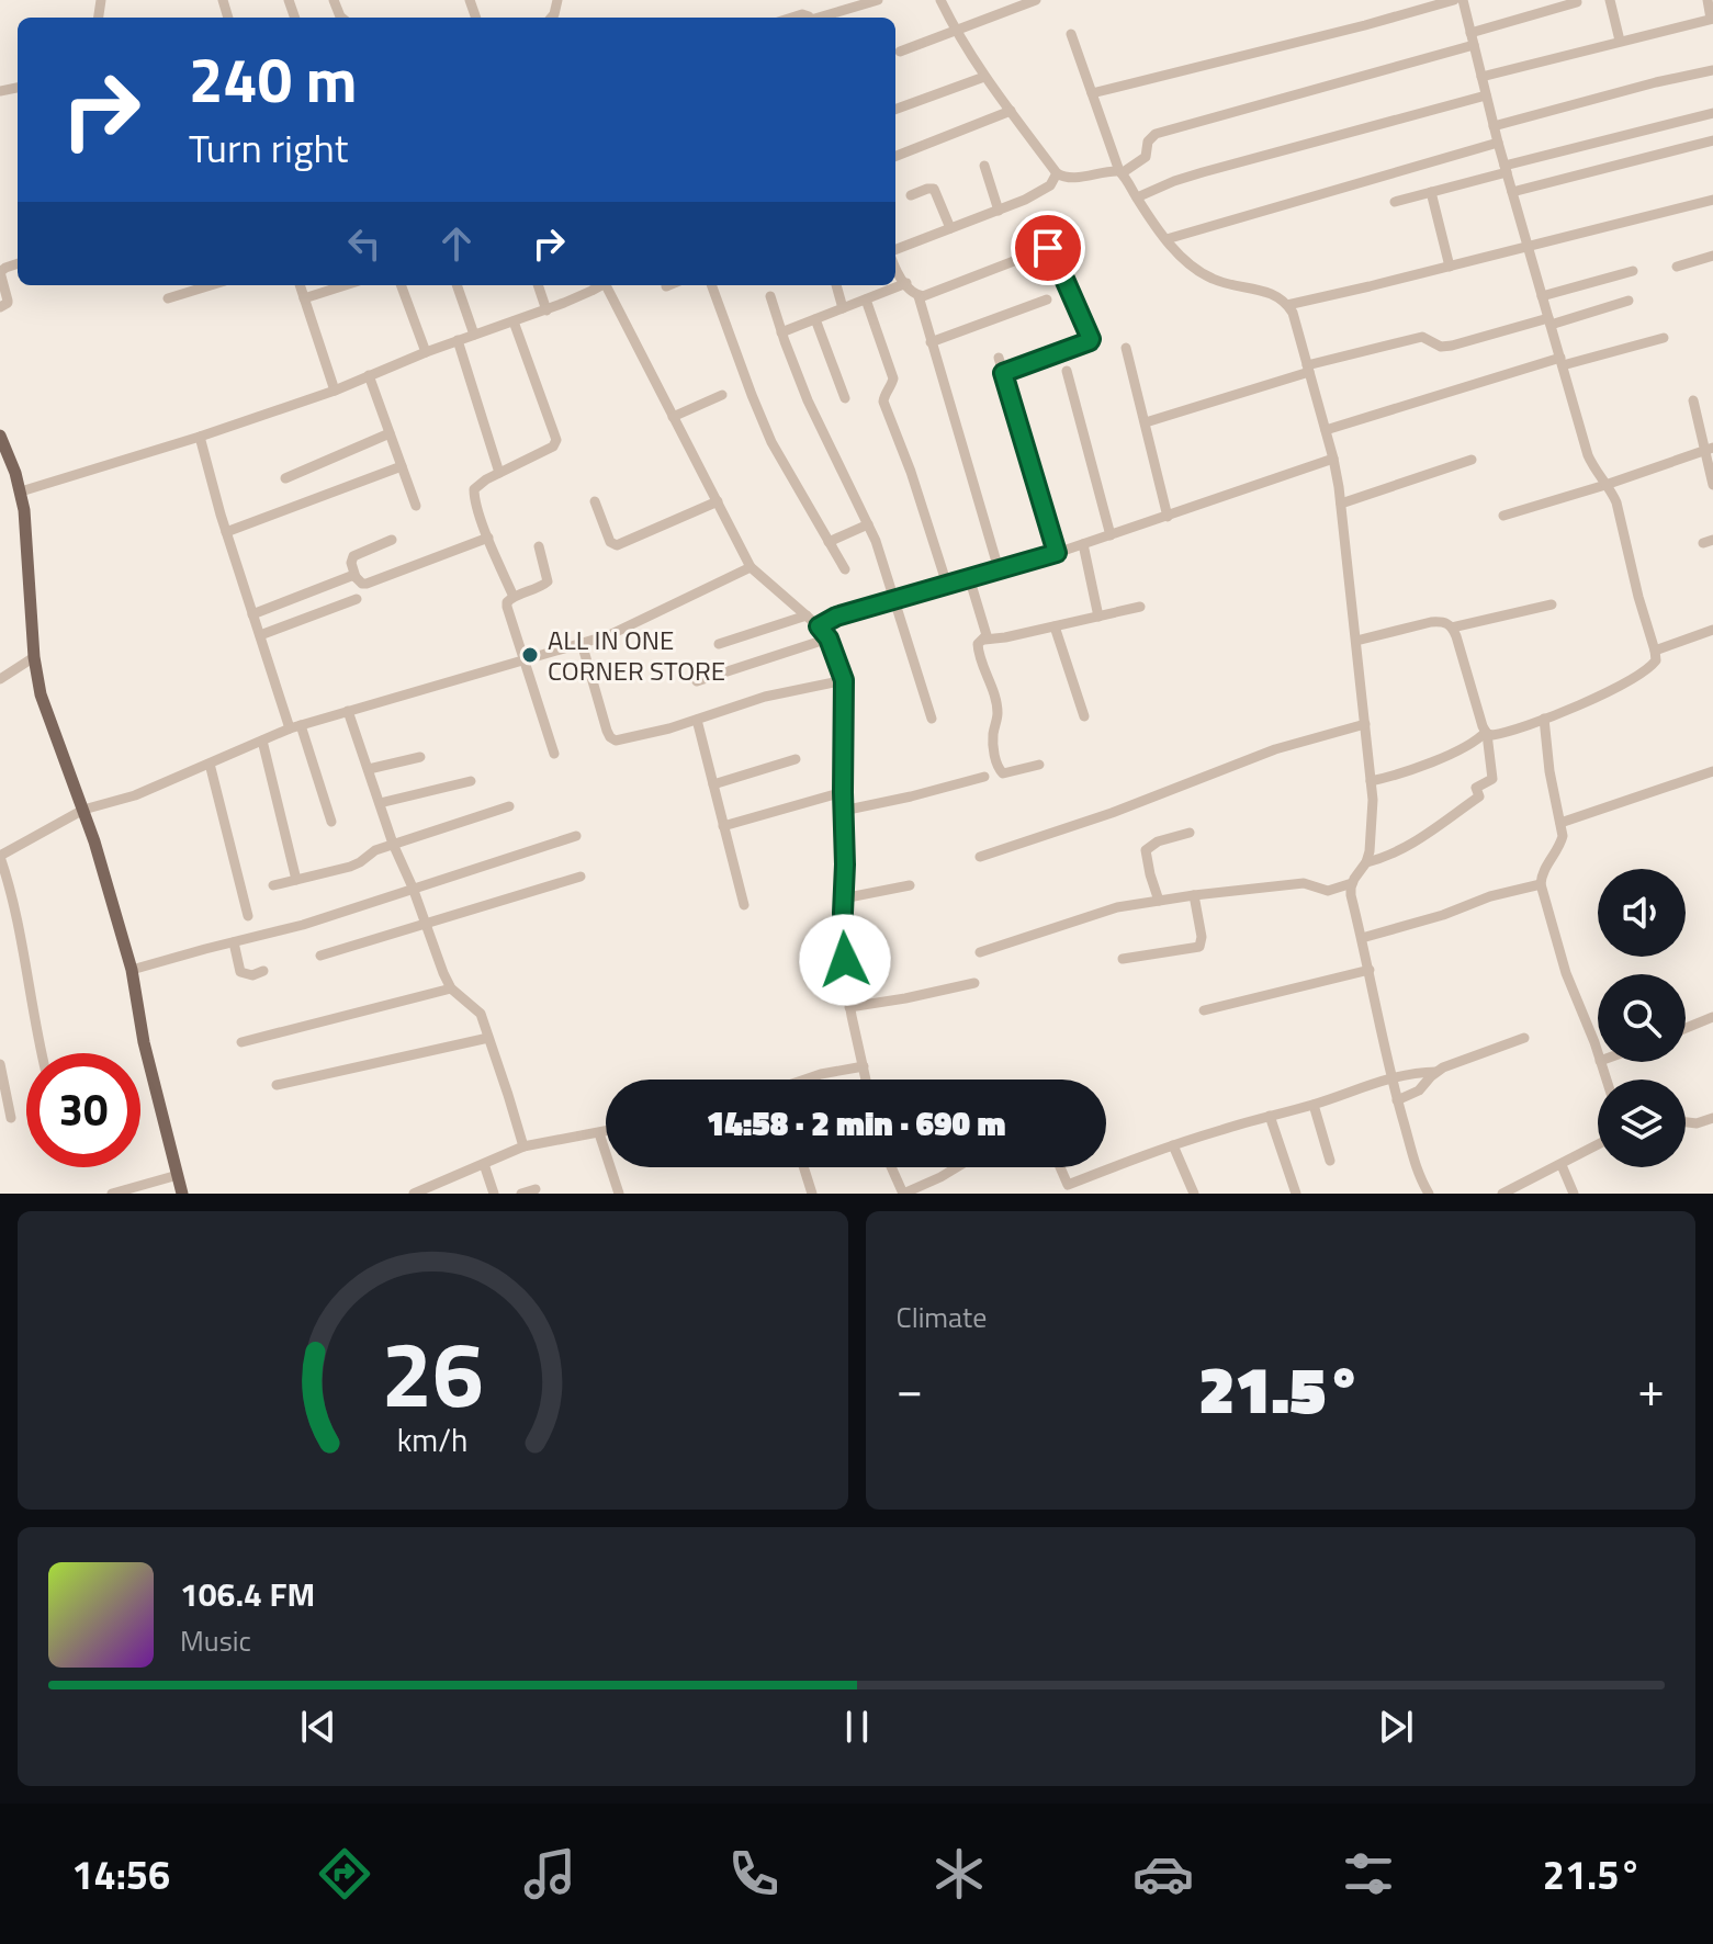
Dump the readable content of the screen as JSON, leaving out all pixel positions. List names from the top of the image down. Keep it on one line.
{"places":["ALL IN ONE CORNER STORE"],"page":{"turn":["240 m","Turn right"],"limit":"30","trip":"14:58 · 2 min · 690 m","tile":"Climate","heat":["−","21.5°","+"],"song":["106.4 FM","Music"],"tabs":["14:56","21.5°"],"gauge":["26","km/h"]}}
